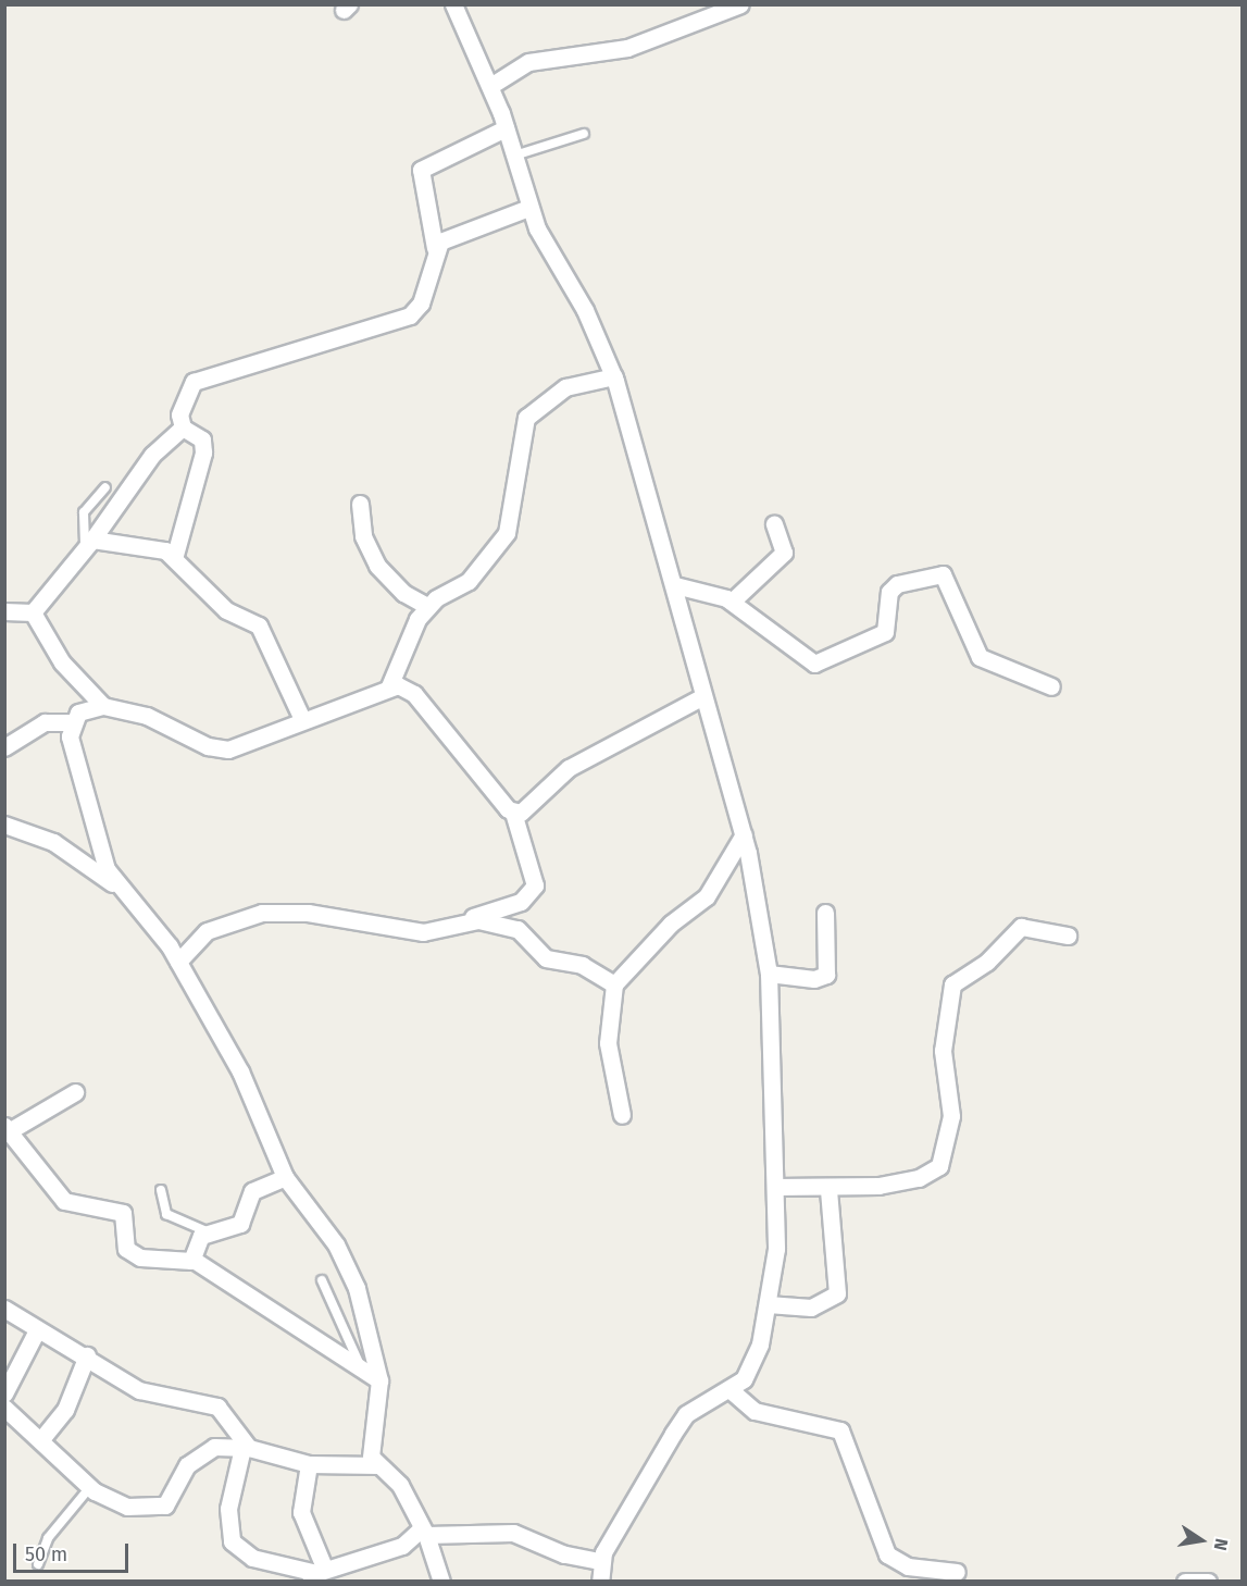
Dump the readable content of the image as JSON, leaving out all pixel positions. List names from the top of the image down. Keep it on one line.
{"scale_bar":"50 m","north":"right"}
